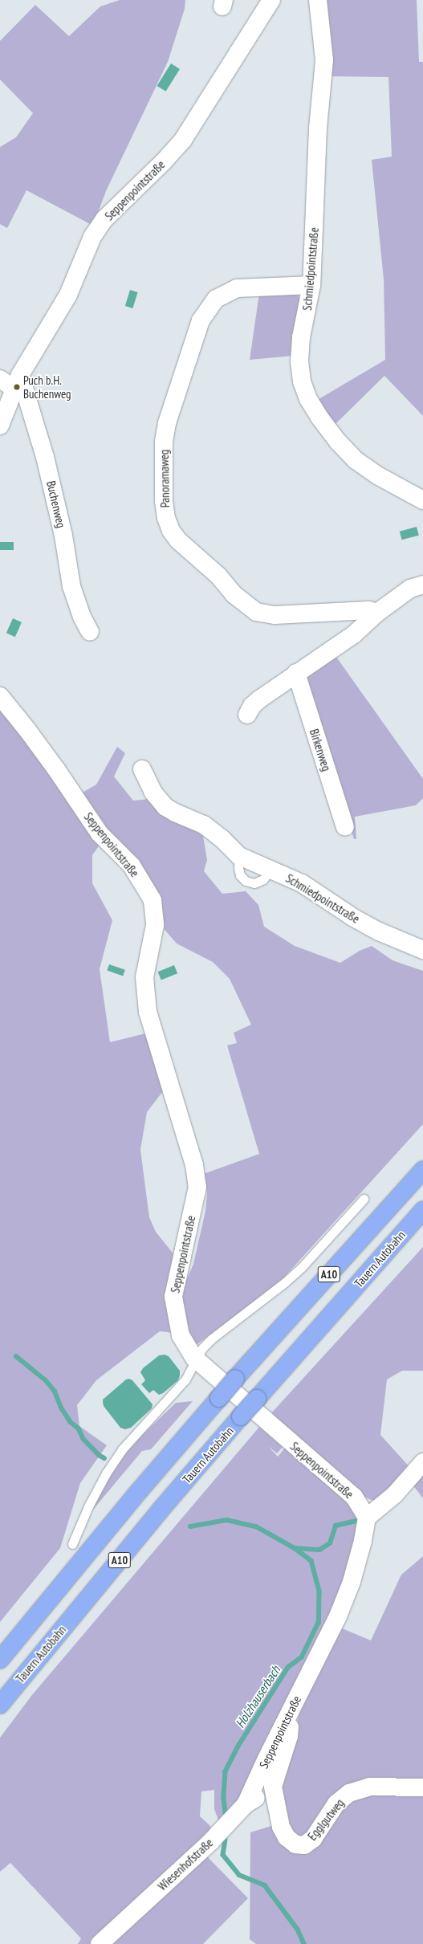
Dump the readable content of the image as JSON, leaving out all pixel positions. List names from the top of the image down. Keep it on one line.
{"streets":{"highway":["Tauern Autobahn","A10"],"street":["Seppenpointstraße","Schmiedpointstraße","Panoramaweg","Buchenweg","Birkenweg","Egglgutweg","Wiesenhofstraße"]},"crossings":[["Seppenpointstraße","Buchenweg"],["Seppenpointstraße","Egglgutweg"],["Seppenpointstraße","Wiesenhofstraße"],["Schmiedpointstraße","Panoramaweg"],["Egglgutweg","Wiesenhofstraße"]],"water":["Holzhauserbach"],"places":["Puch b.H. Buchenweg"]}
